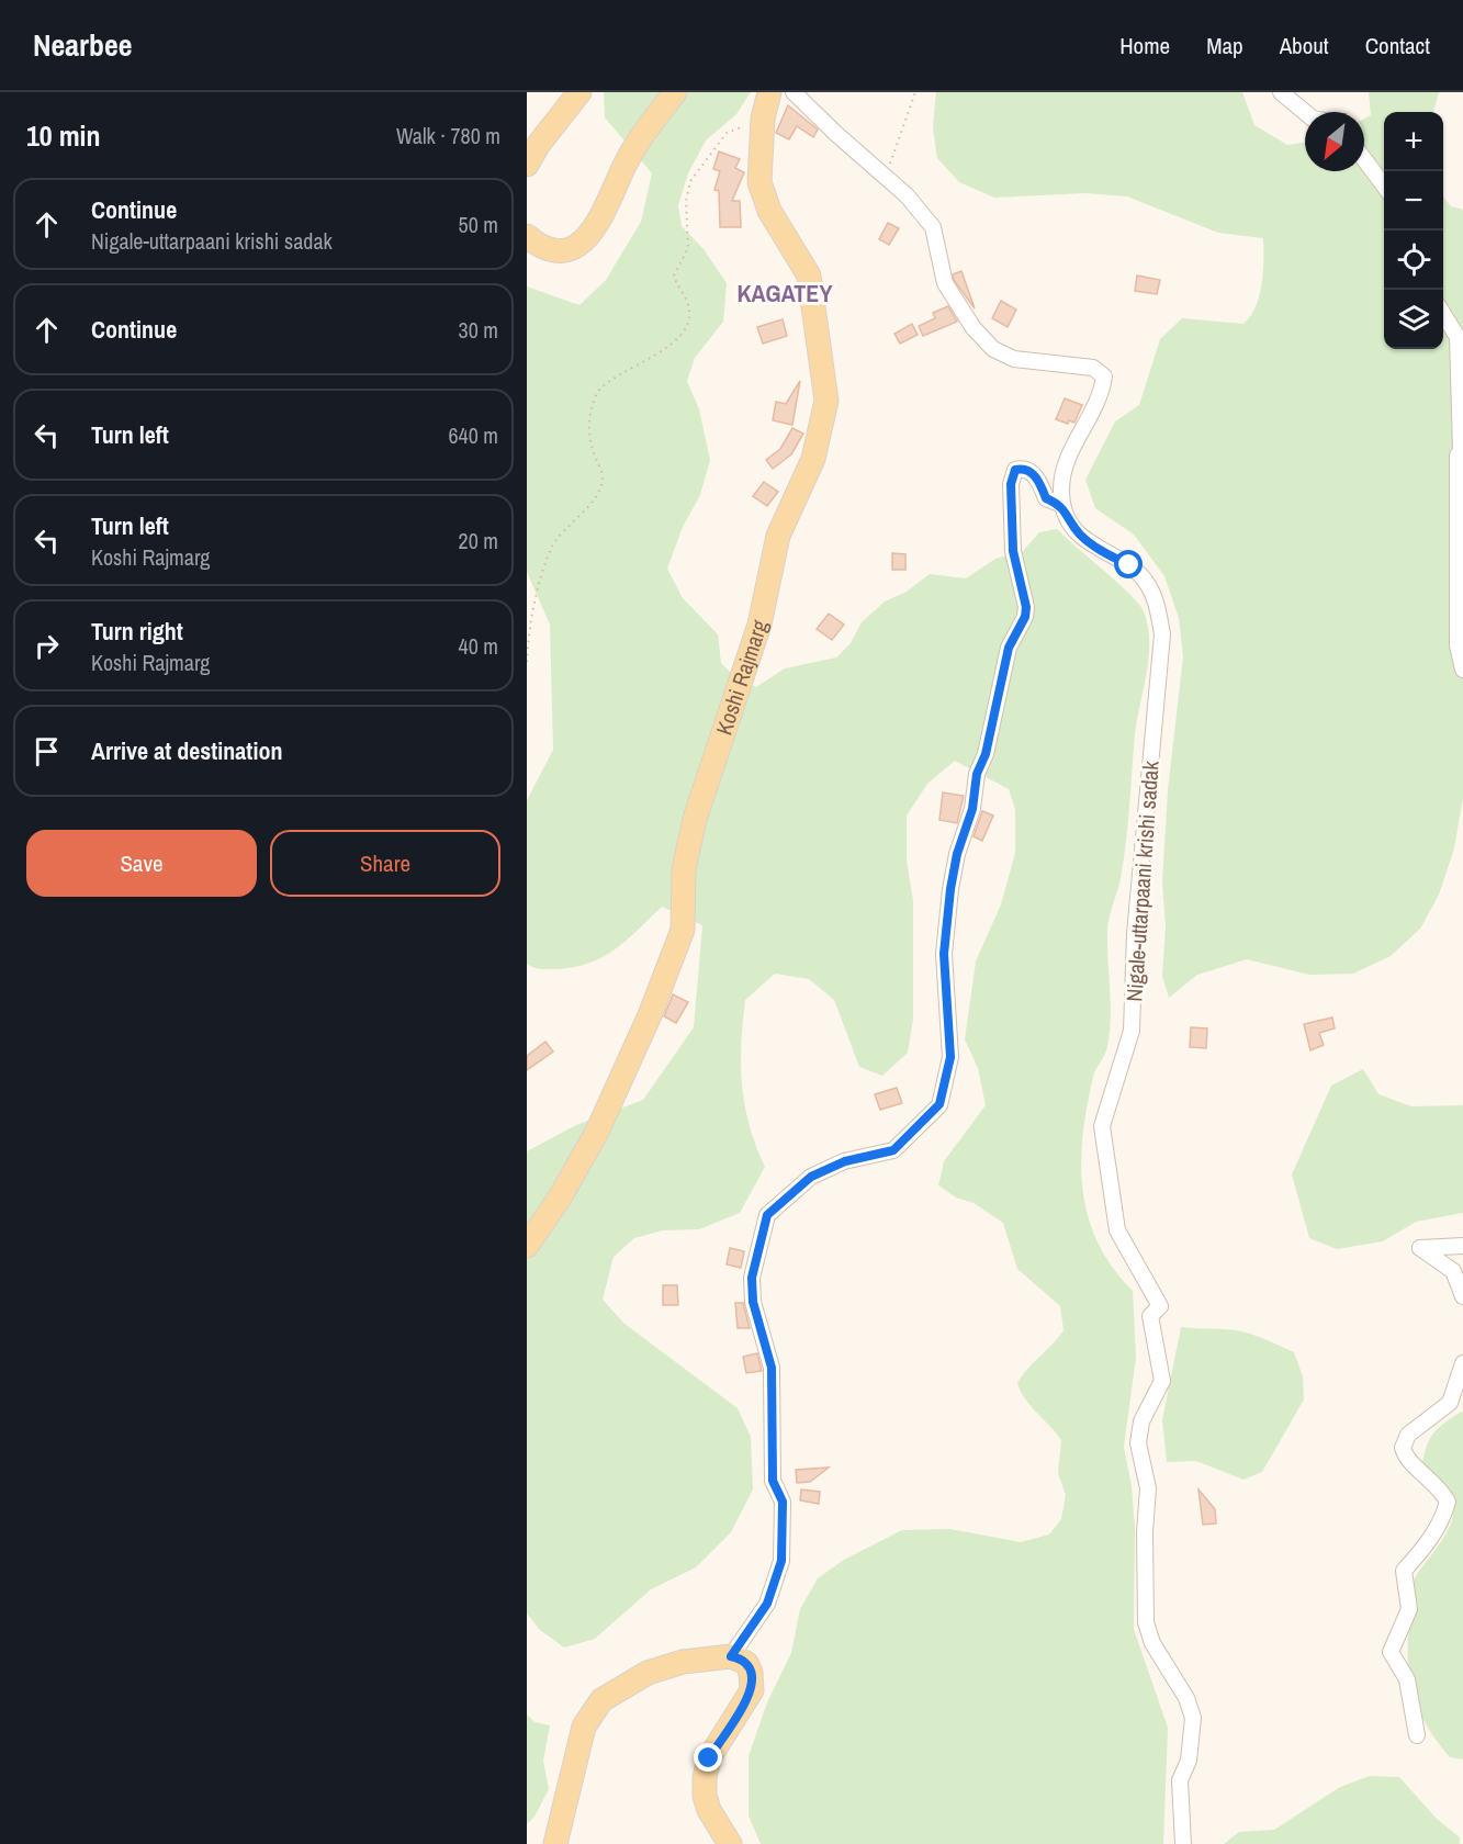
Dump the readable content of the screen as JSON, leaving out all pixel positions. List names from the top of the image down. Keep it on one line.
{"streets":{"main road":["Koshi Rajmarg"],"street":["Nigale-uttarpaani krishi sadak"]},"districts":["KAGATEY"],"north":"bottom left","page":{"header":"Nearbee","nav":["Home","Map","About","Contact"],"heading":["10 min","Walk · 780 m"],"map_buttons":["+","−"],"list":[["Continue","Nigale-uttarpaani krishi sadak","50 m"],["Continue","30 m"],["Turn left","640 m"],["Turn left","Koshi Rajmarg","20 m"],["Turn right","Koshi Rajmarg","40 m"],"Arrive at destination"],"buttons":["Save","Share"]}}
